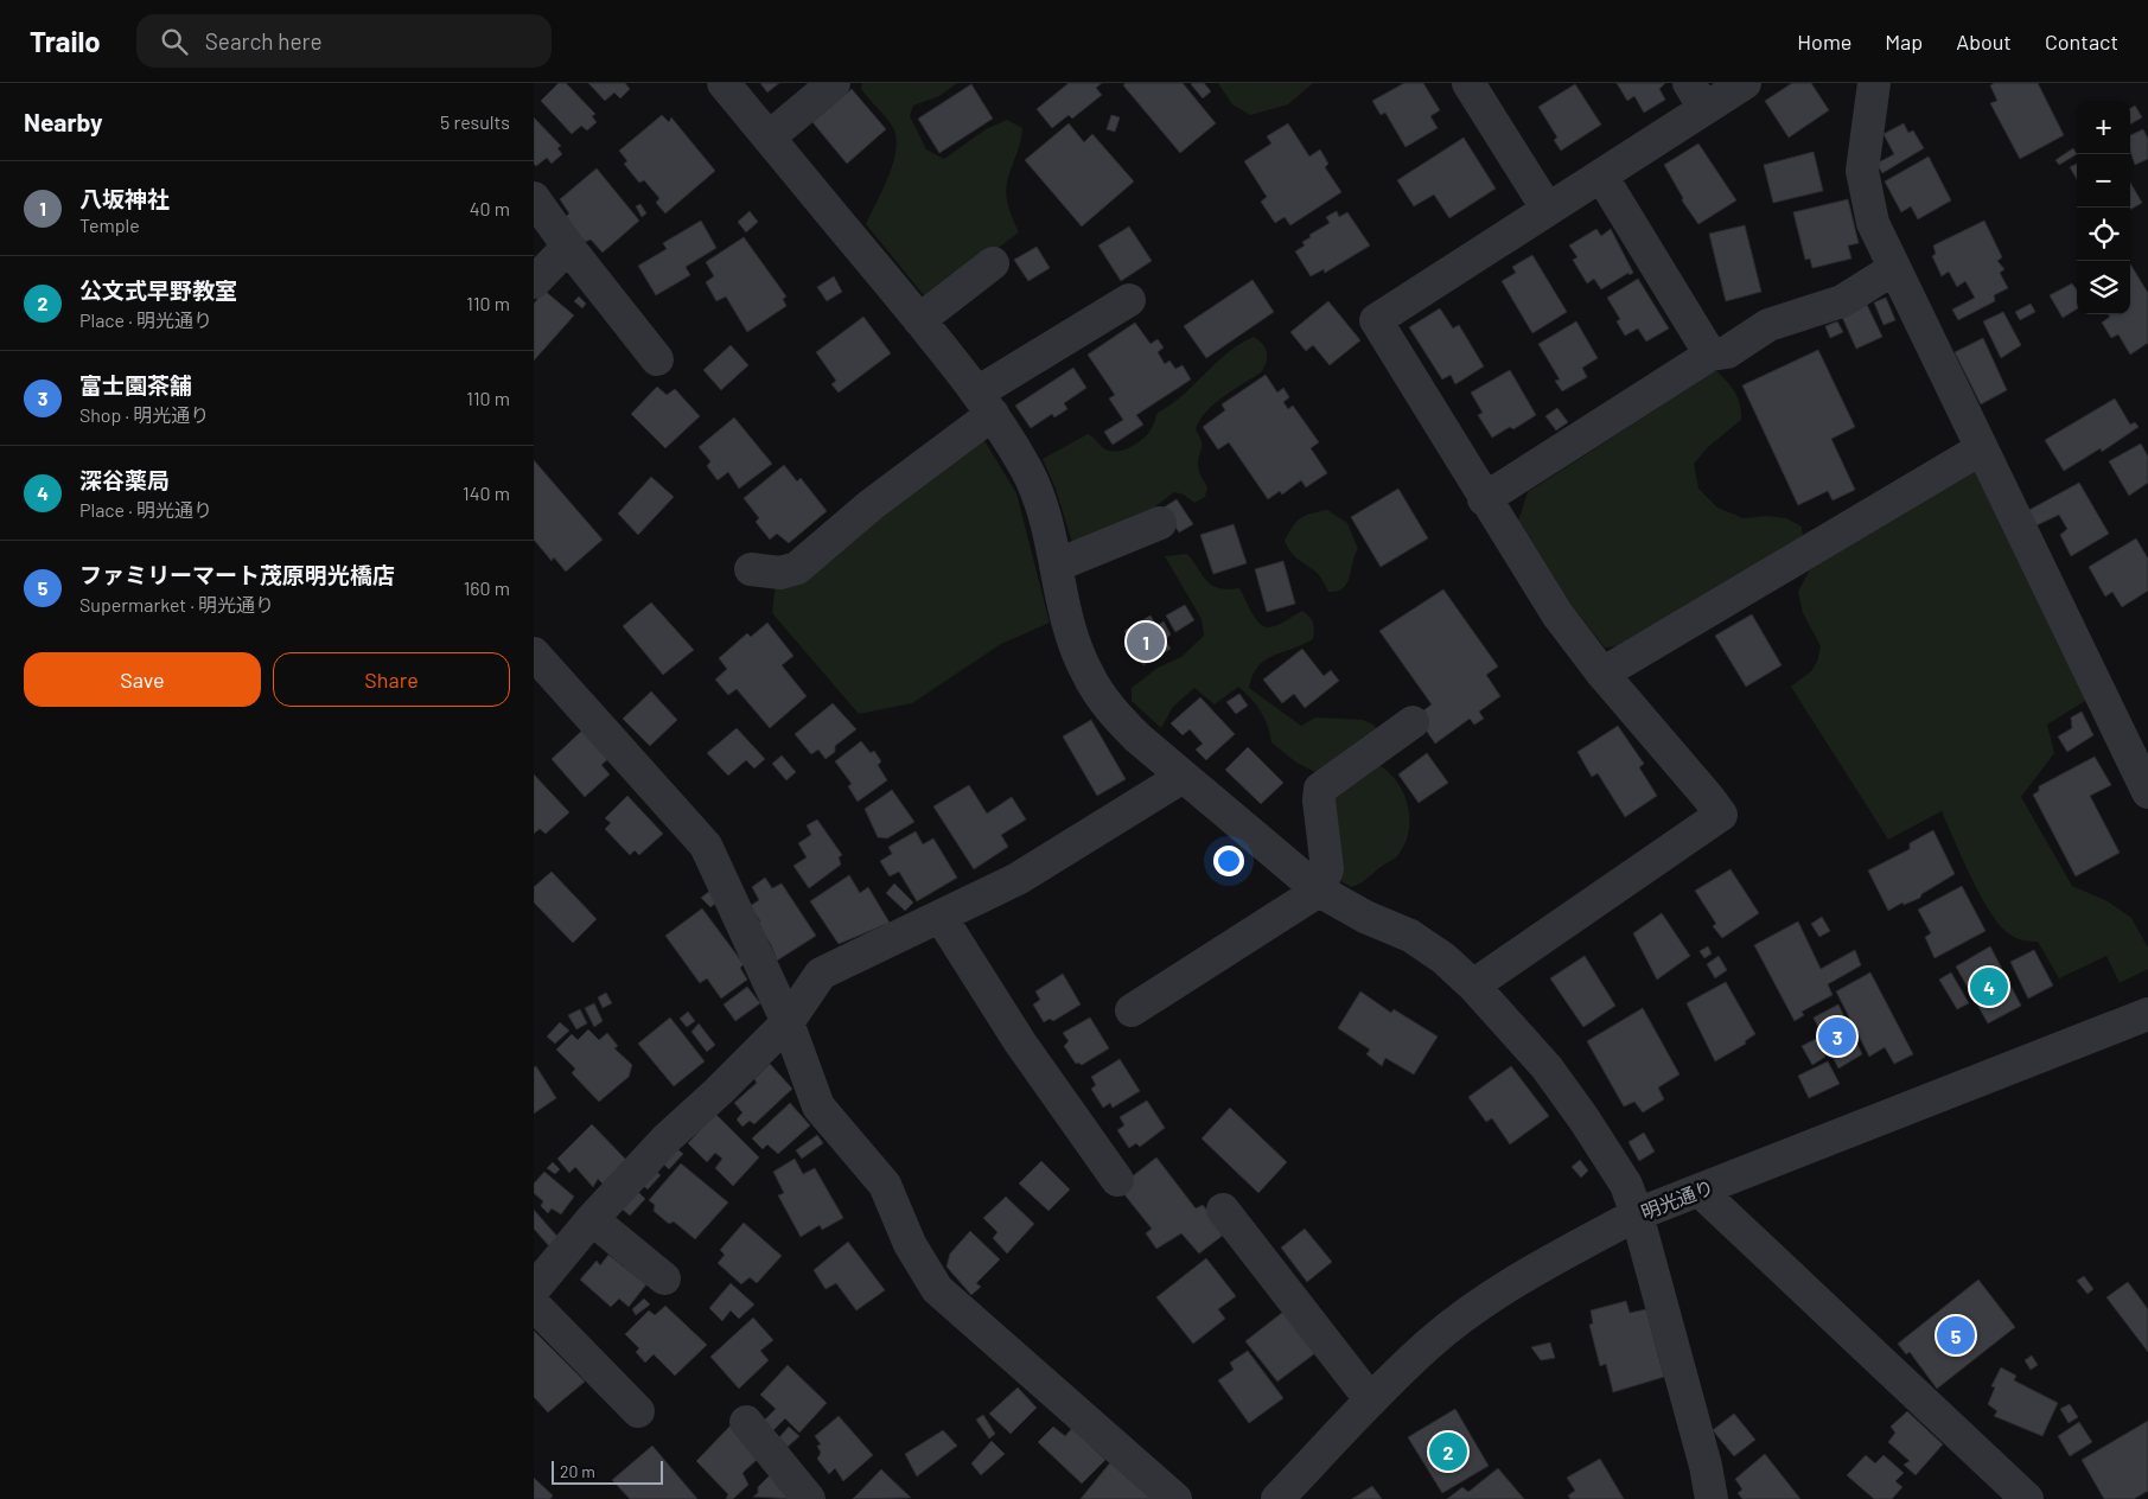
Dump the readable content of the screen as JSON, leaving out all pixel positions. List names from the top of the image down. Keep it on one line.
{"streets":{"street":["明光通り"]},"scale_bar":"20 m","page":{"header":"Trailo","search":"Search here","nav":["Home","Map","About","Contact"],"heading":["Nearby","5 results"],"map_buttons":["+","−"],"list":[{"mark":"1","name":"八坂神社","note":"Temple","value":"40 m"},{"mark":"2","name":"公文式早野教室","note":"Place · 明光通り","value":"110 m"},{"mark":"3","name":"富士園茶舗","note":"Shop · 明光通り","value":"110 m"},{"mark":"4","name":"深谷薬局","note":"Place · 明光通り","value":"140 m"},{"mark":"5","name":"ファミリーマート茂原明光橋店","note":"Supermarket · 明光通り","value":"160 m"}],"pins":["1","4","3","5","2"],"buttons":["Save","Share"],"scale":"20 m"}}
